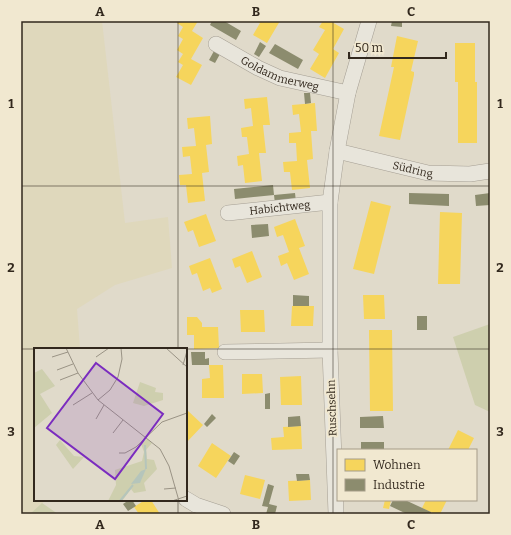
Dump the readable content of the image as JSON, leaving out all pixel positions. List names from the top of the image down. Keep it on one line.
{"streets":{"street":["Goldammerweg","Südring","Habichtweg","Ruschsehn"]},"crossings":[["Habichtweg","Ruschsehn"]],"legend":["Wohnen","Industrie"],"scale_bar":"50 m","grid":{"columns":["A","B","C"],"rows":["1","2","3"]}}
